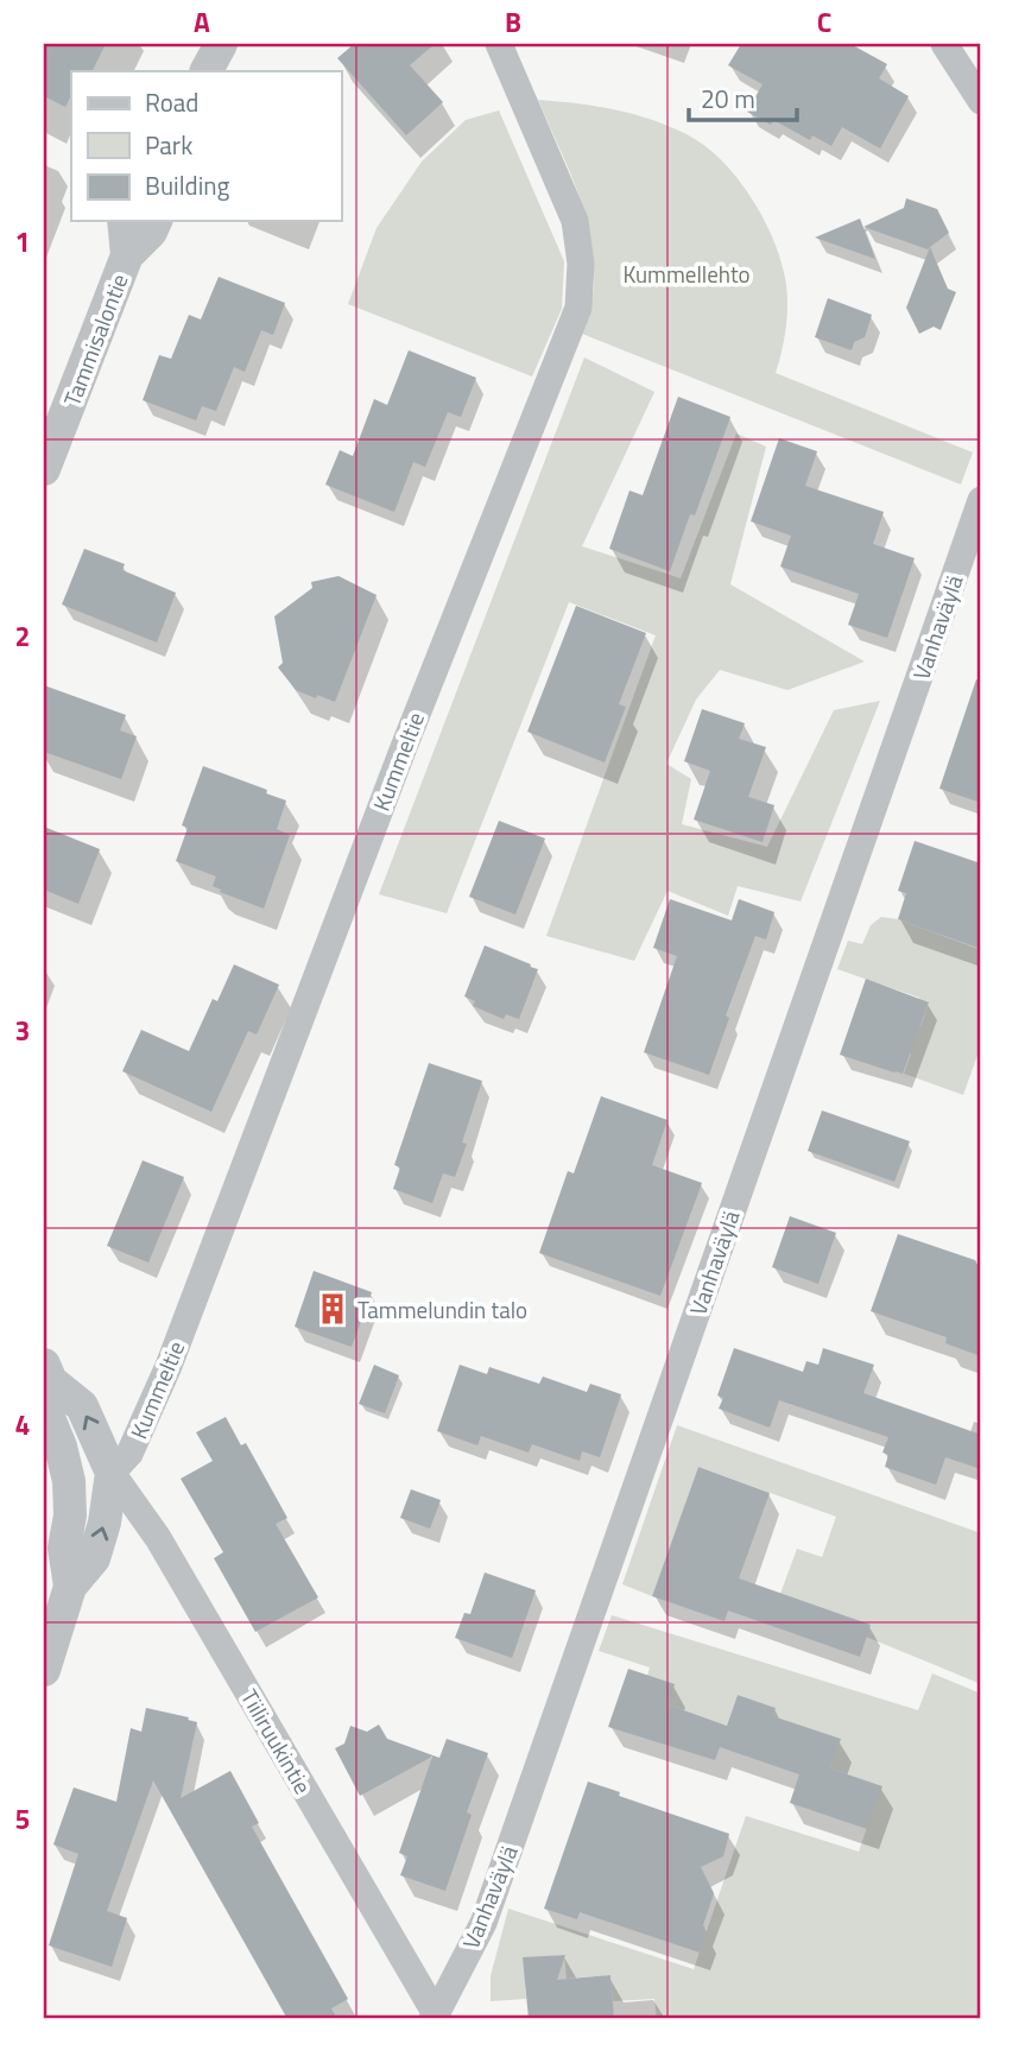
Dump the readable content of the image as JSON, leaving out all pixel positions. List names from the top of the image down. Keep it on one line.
{"streets":{"street":["Tammisalontie","Vanhaväylä","Kummeltie","Tiiliruukintie"]},"crossings":[["Vanhaväylä","Tiiliruukintie"],["Kummeltie","Tiiliruukintie"]],"parks":["Kummellehto"],"places":{"building":["Tammelundin talo"]},"legend":["Road","Park","Building"],"scale_bar":"20 m","grid":{"columns":["A","B","C"],"rows":["1","2","3","4","5"]}}
